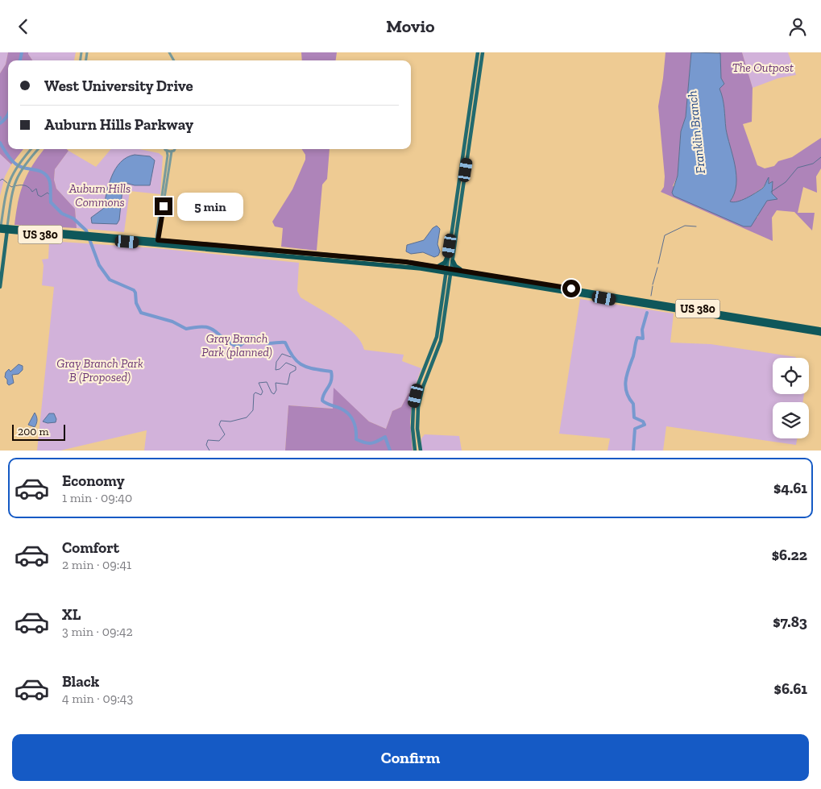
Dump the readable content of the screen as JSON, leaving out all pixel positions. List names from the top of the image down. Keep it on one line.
{"streets":{"highway":["US 380"]},"water":["Franklin Branch"],"parks":["The Outpost","Auburn Hills Commons","Gray Branch Park (planned)","Gray Branch Park B (Proposed)"],"scale_bar":"200 m","page":{"header":"Movio","banner":["West University Drive","Auburn Hills Parkway"],"bubble":"5 min","scale":"200 m","list":[{"name":"Economy","note":"1 min · 09:40","value":"$4.61"},{"name":"Comfort","note":"2 min · 09:41","value":"$6.22"},{"name":"XL","note":"3 min · 09:42","value":"$7.83"},{"name":"Black","note":"4 min · 09:43","value":"$6.61"}],"buttons":"Confirm"}}
